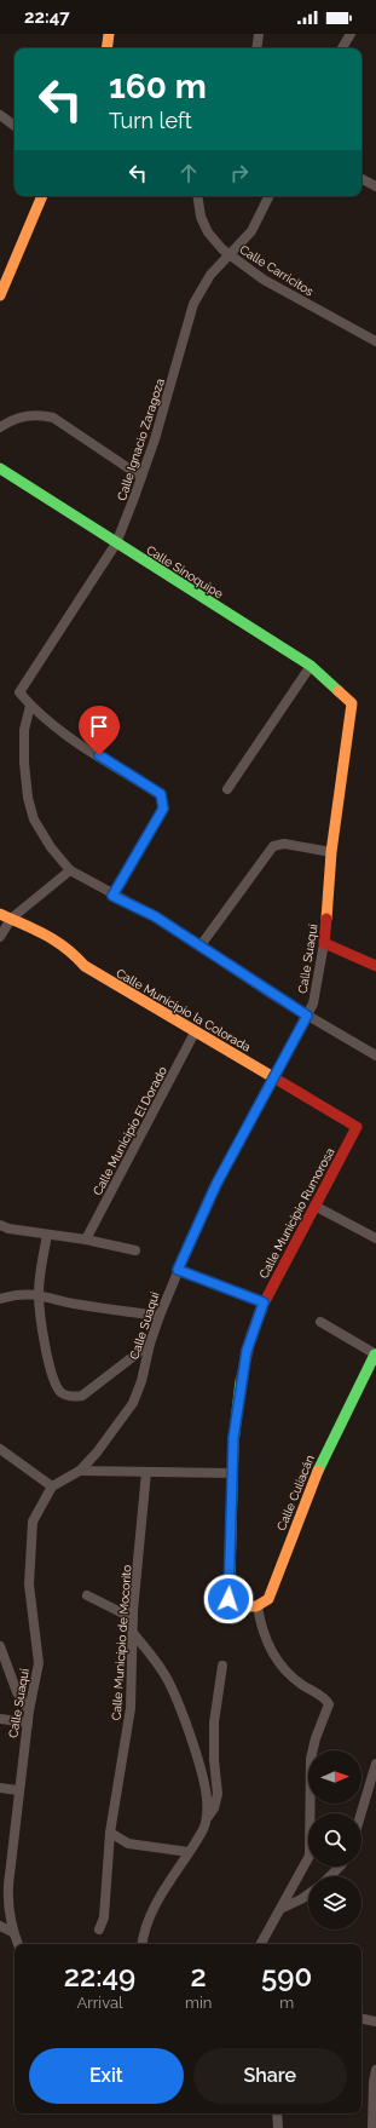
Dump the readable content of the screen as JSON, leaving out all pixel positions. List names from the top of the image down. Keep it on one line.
{"streets":{"street":["Calle Carricitos","Calle Ignacio Zaragoza","Calle Sinoquipe","Calle Suaqui","Calle Municipio la Colorada","Calle Municipio El Dorado","Calle Municipio Rumorosa","Calle Culiacán","Calle Municipio de Mocorito"]},"crossings":[["Calle Carricitos","Calle Ignacio Zaragoza"],["Calle Ignacio Zaragoza","Calle Sinoquipe"],["Calle Sinoquipe","Calle Suaqui"],["Calle Suaqui","Calle Municipio la Colorada"],["Calle Municipio la Colorada","Calle Municipio El Dorado"],["Calle Municipio la Colorada","Calle Municipio Rumorosa"],["Calle Municipio Rumorosa","Calle Culiacán"]],"north":"right","page":{"status":"22:47","turn":["160 m","Turn left"],"eta":["22:49","Arrival","2","min","590","m"],"buttons":["Exit","Share"]}}
